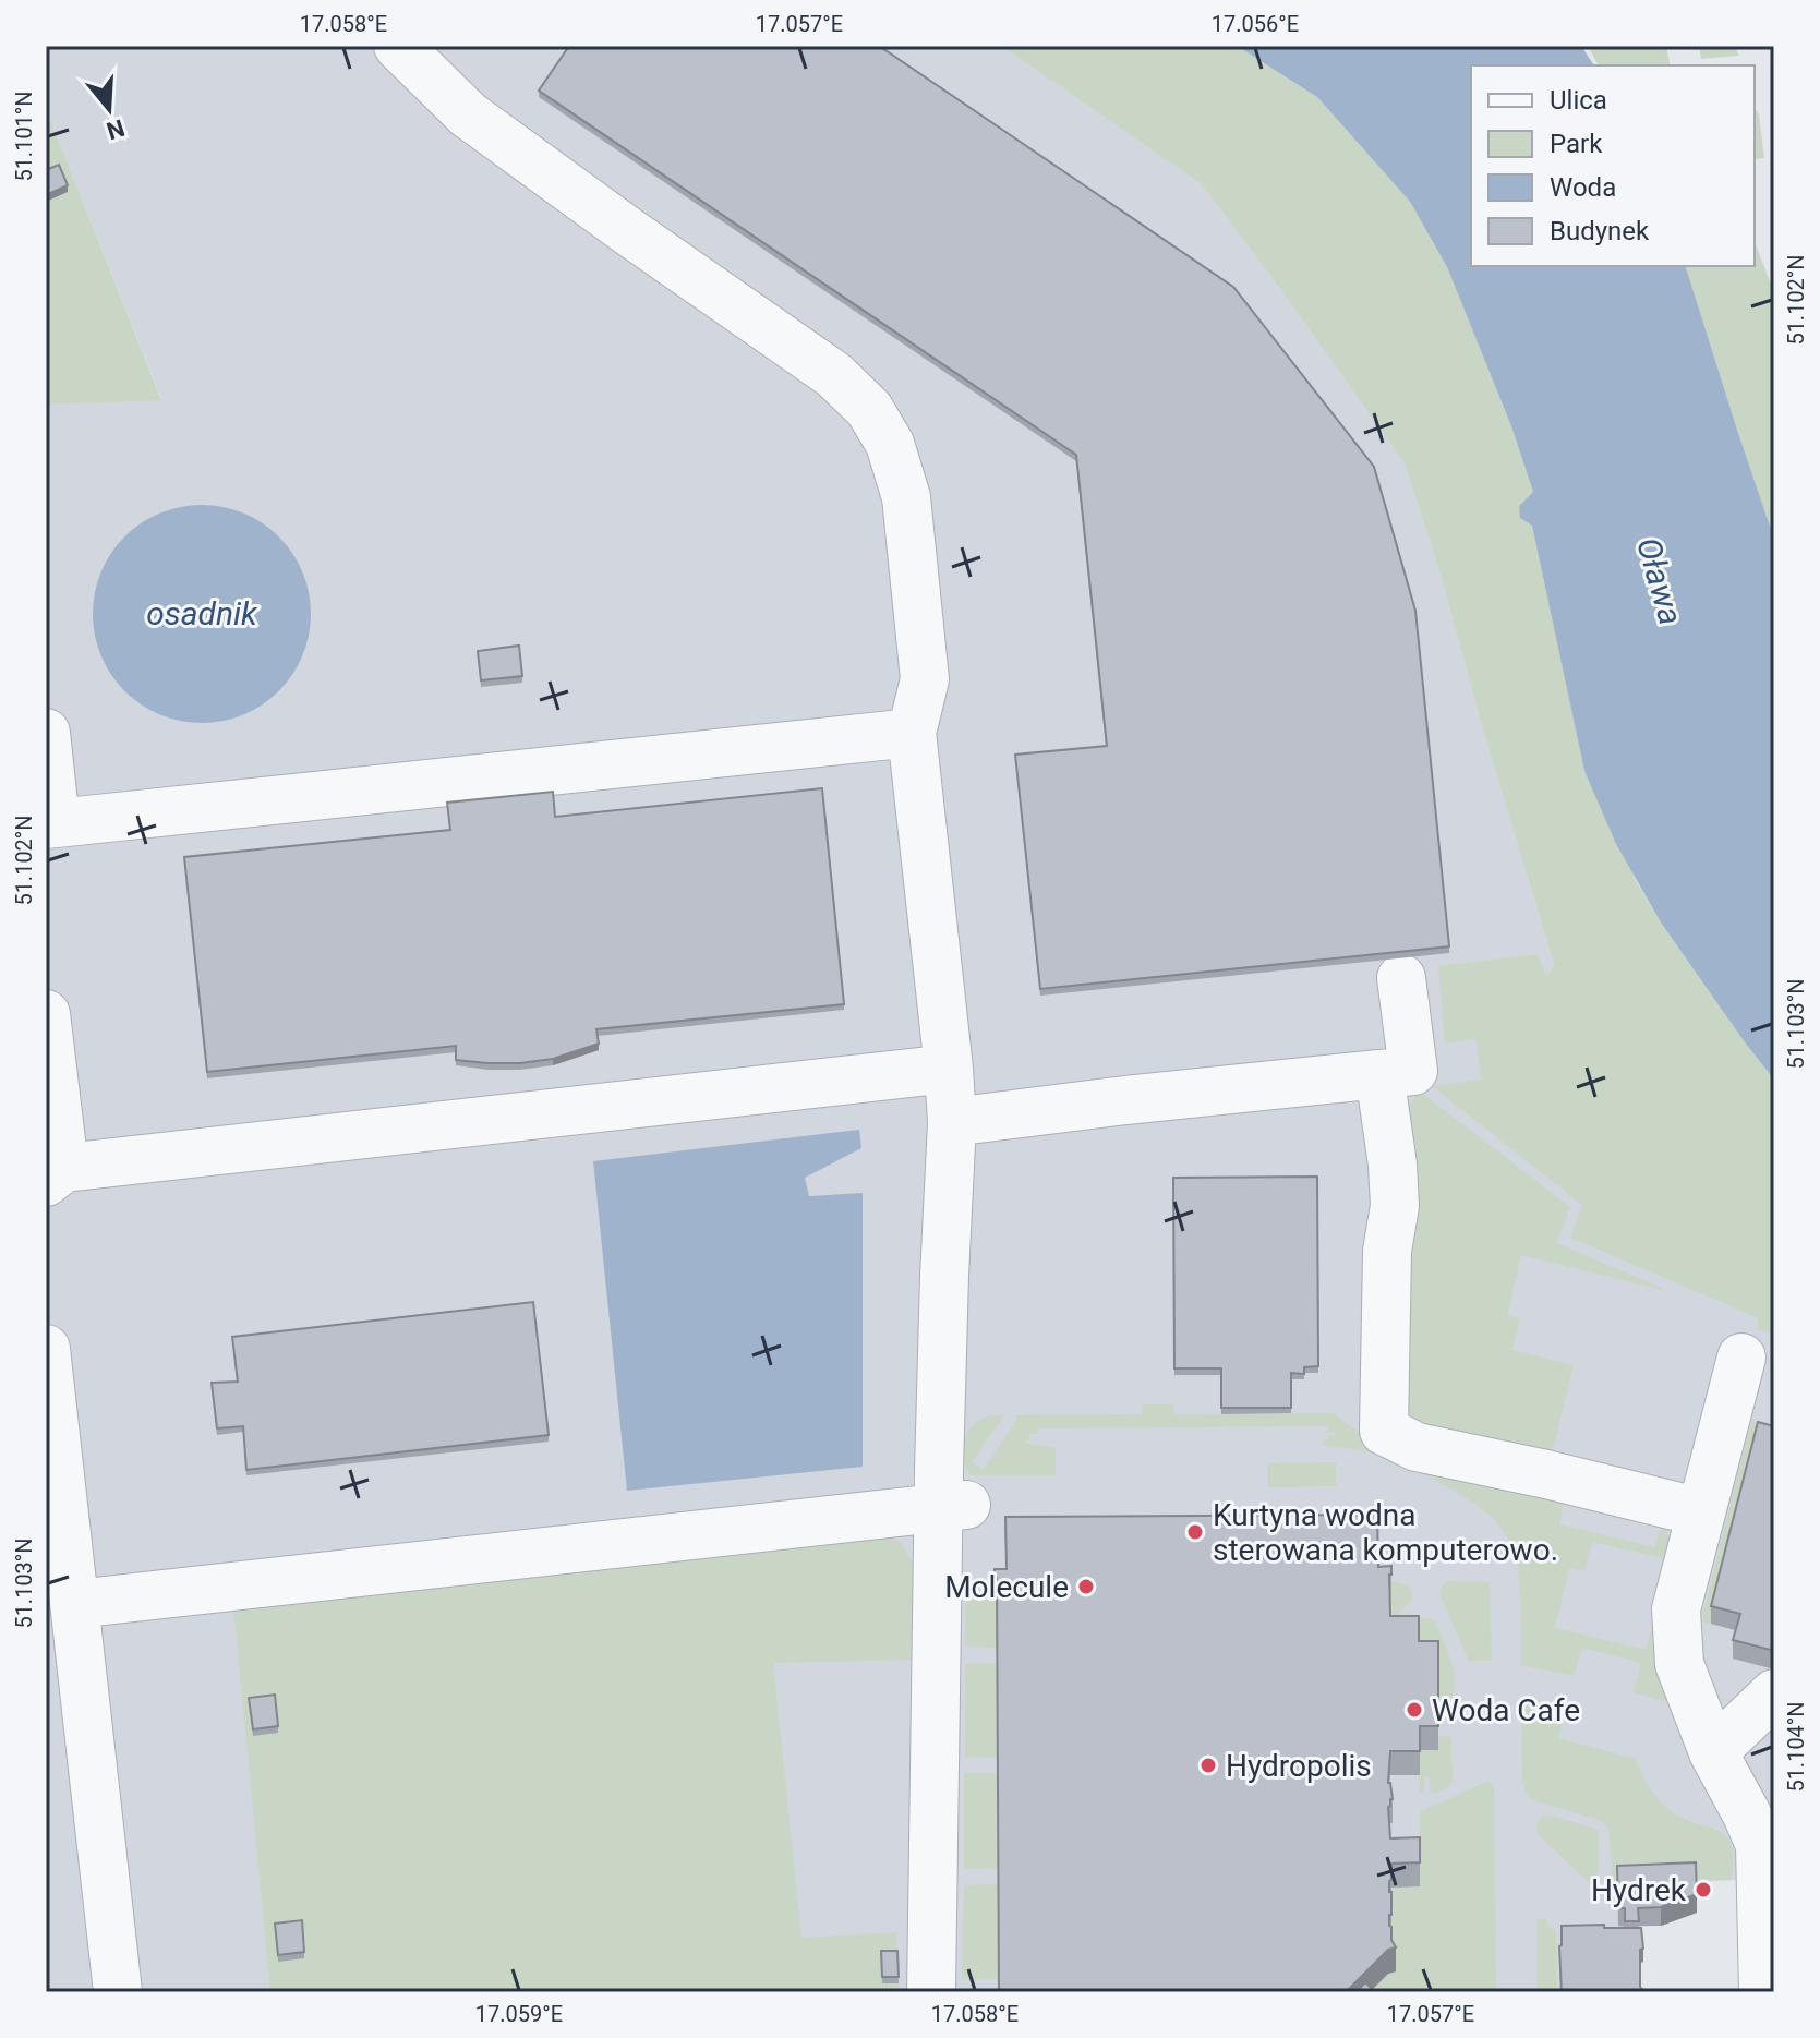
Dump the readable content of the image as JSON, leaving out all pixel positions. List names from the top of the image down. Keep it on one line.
{"water":["Oława","osadnik"],"places":["Kurtyna wodna sterowana komputerowo.","Molecule","Woda Cafe","Hydropolis","Hydrek"],"legend":["Ulica","Park","Woda","Budynek"],"north":"bottom","coordinates":["17.058°E","17.057°E","17.056°E","51.101°N","51.102°N","51.103°N","51.104°N","17.059°E"]}
